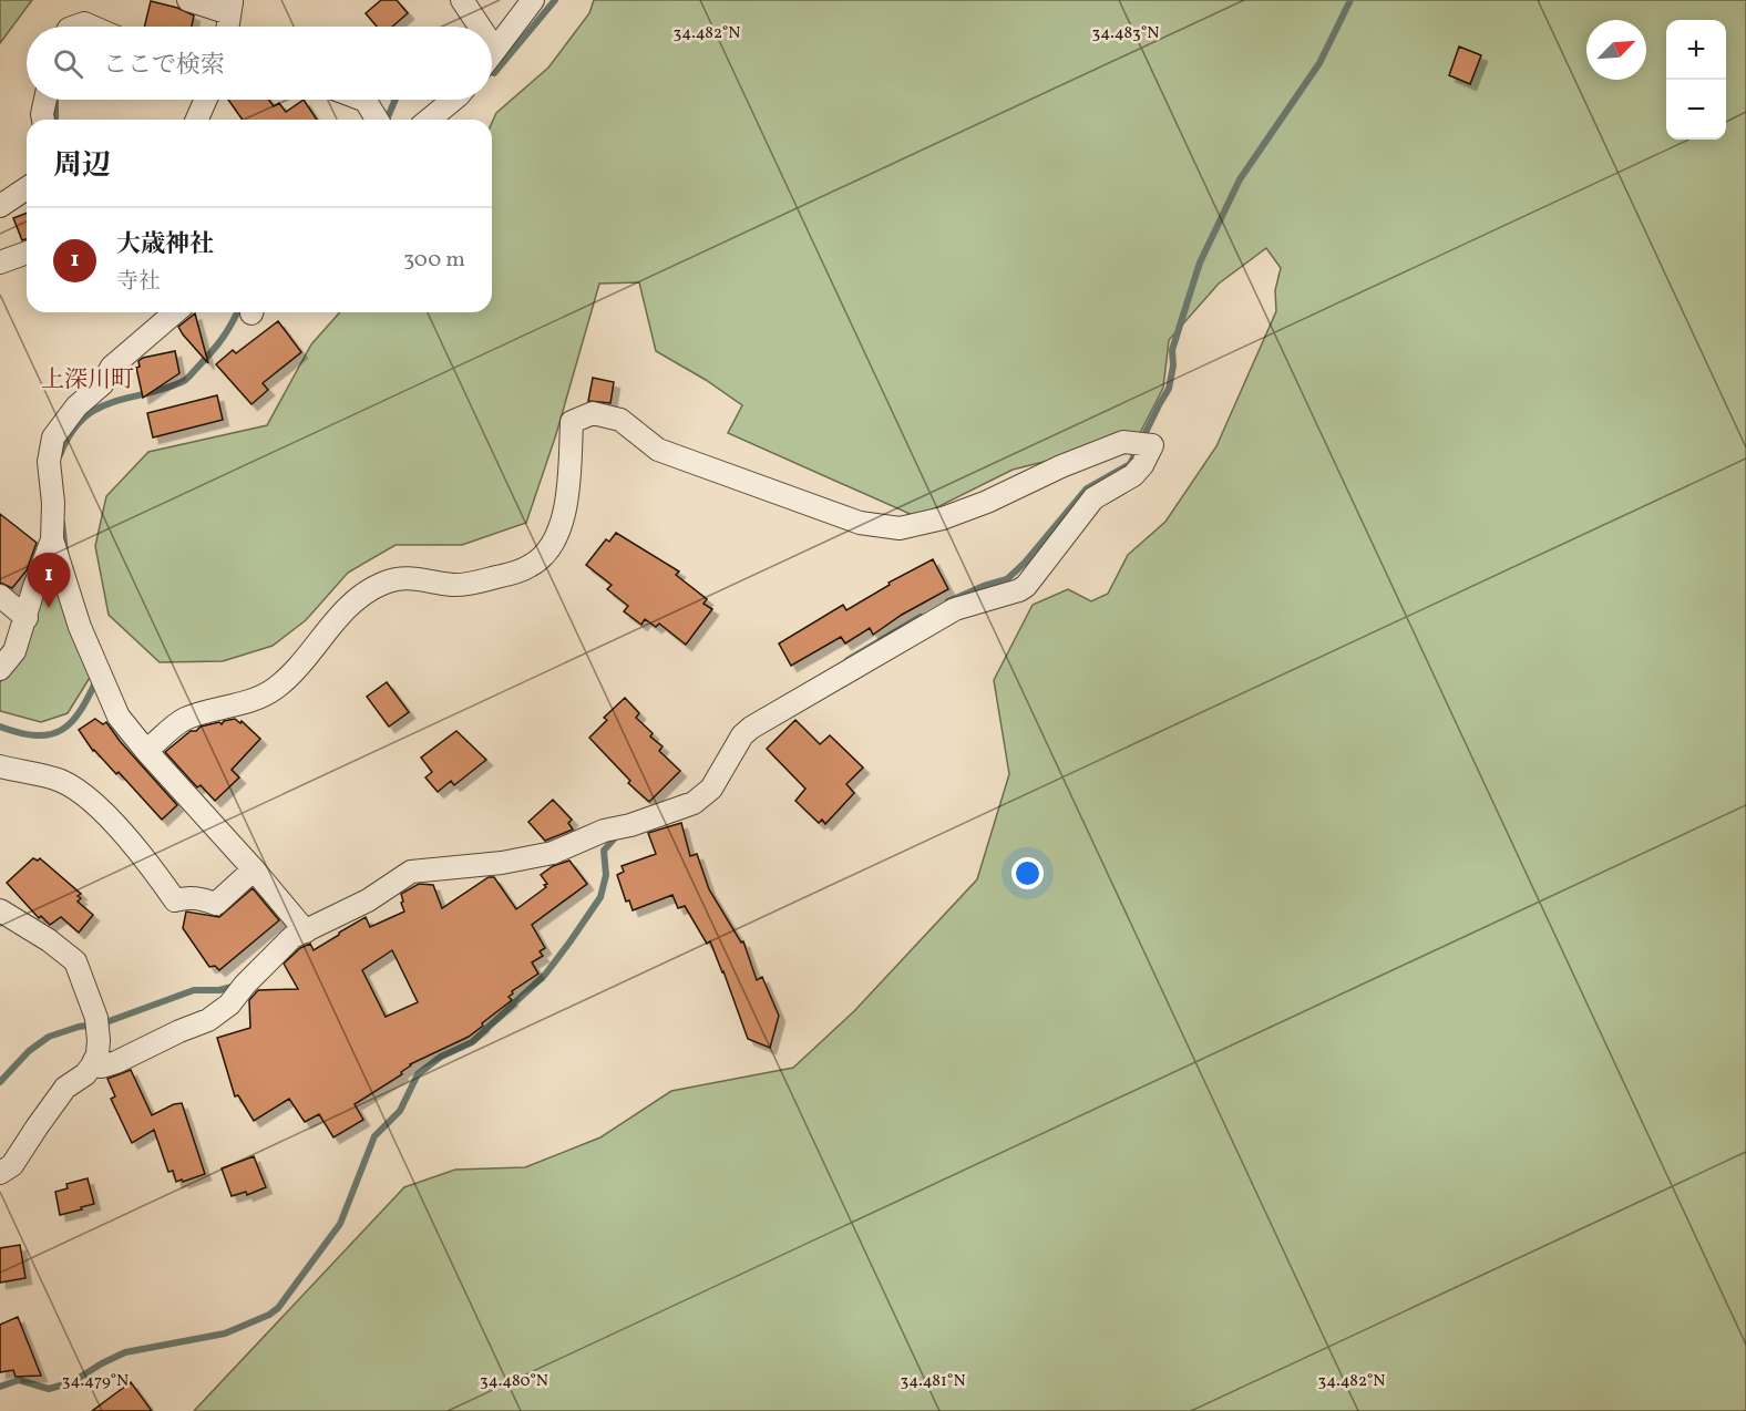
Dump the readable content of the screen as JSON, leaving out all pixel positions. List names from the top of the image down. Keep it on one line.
{"districts":["上深川町"],"north":"top right","page":{"map_buttons":["+","−"],"search":"ここで検索","heading":"周辺","list":[{"mark":"1","name":"大歳神社","note":"寺社","value":"300 m"}],"pins":"1"},"coordinates":["34.482°N","34.483°N","34.479°N","34.480°N","34.481°N"]}
